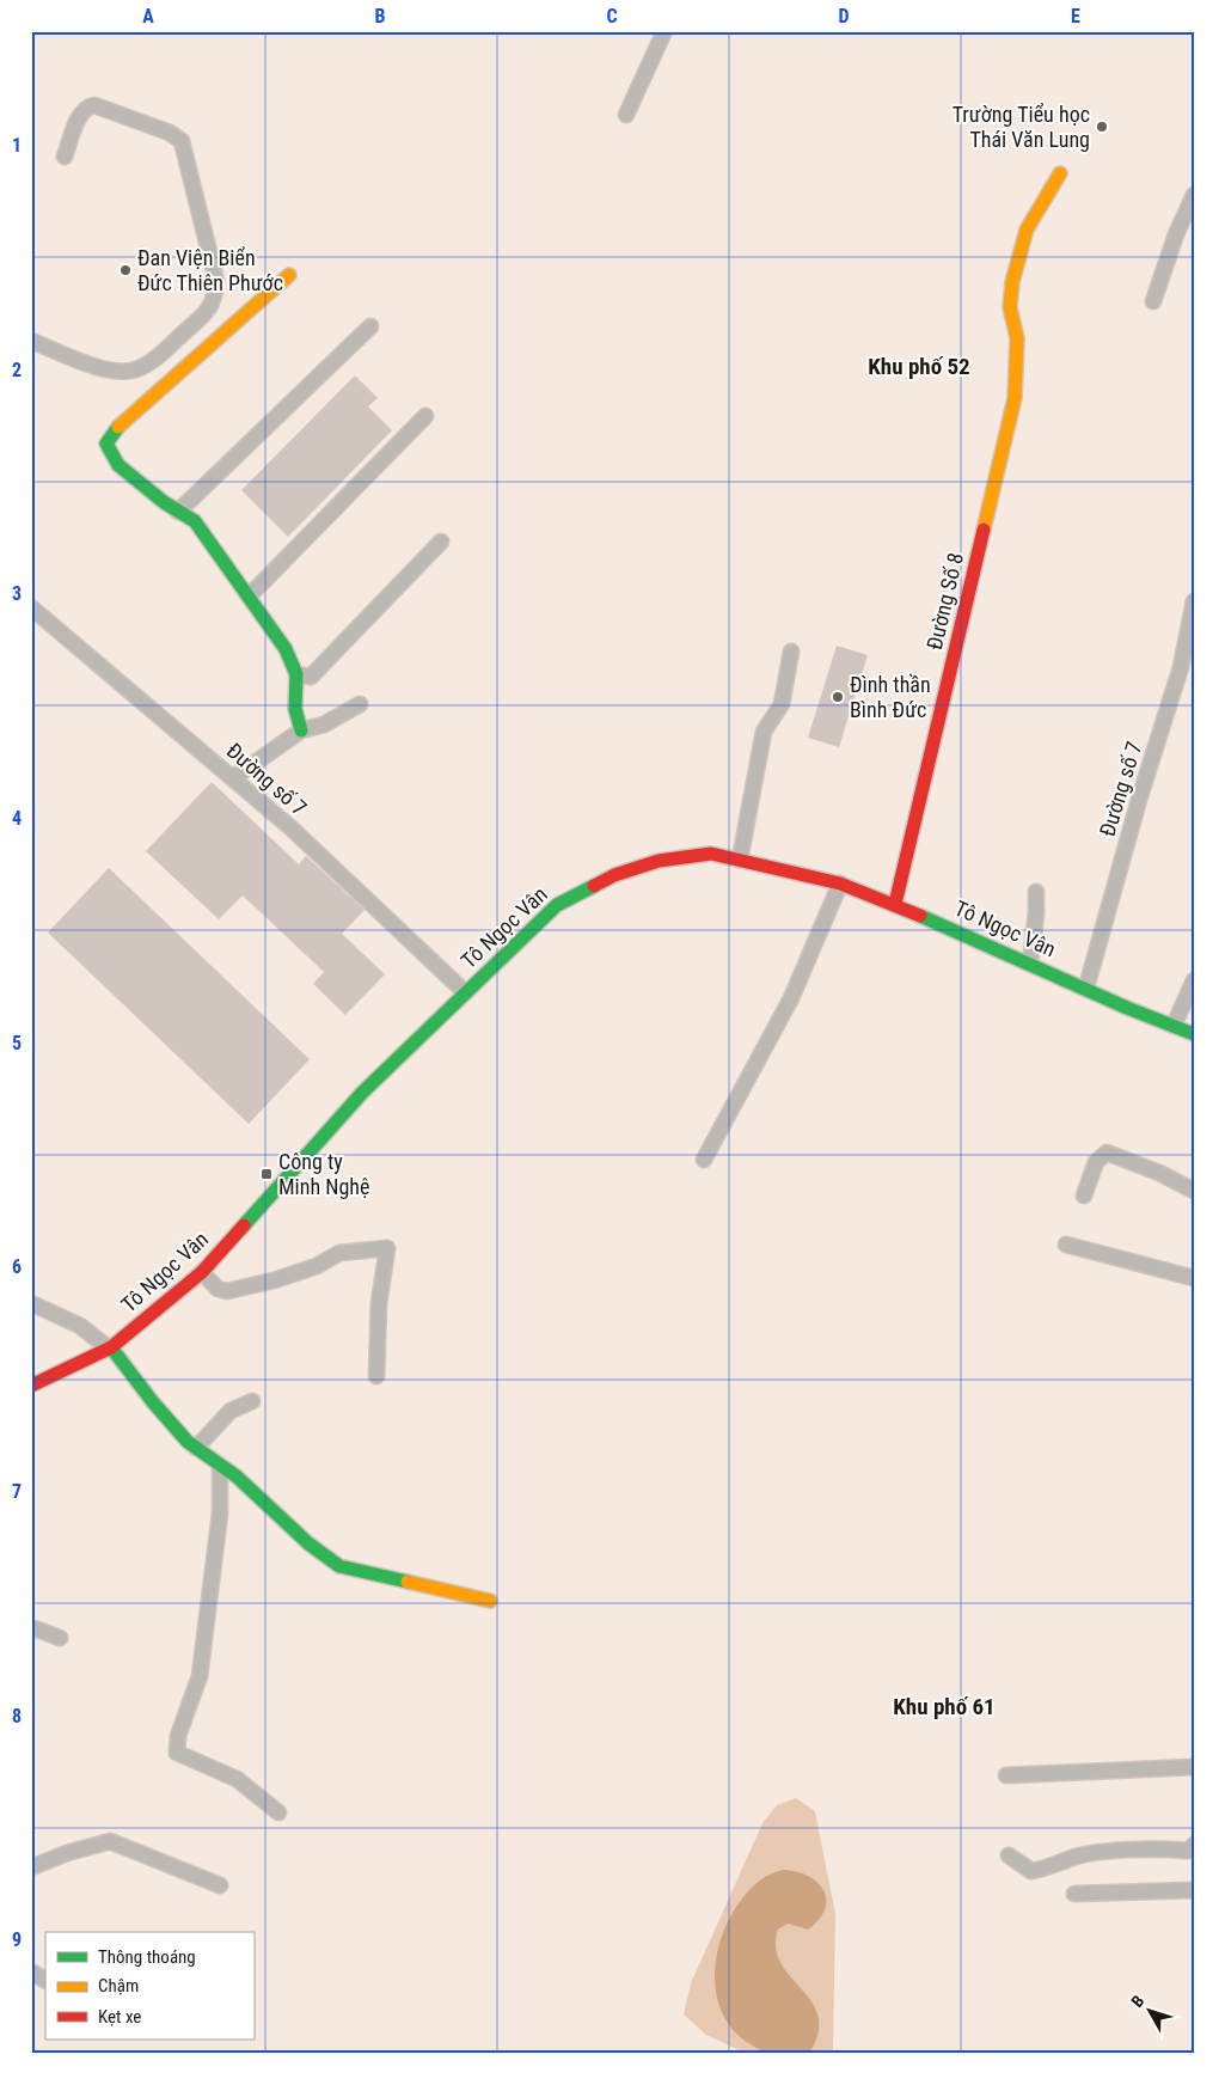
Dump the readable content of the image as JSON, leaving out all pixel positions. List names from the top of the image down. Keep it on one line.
{"streets":{"street":["Đường Số 8","Đường số 7","Tô Ngọc Vân"]},"crossings":[["Đường Số 8","Tô Ngọc Vân"],["Đường số 7","Tô Ngọc Vân"]],"districts":["Khu phố 52","Khu phố 61"],"places":{"other":["Trường Tiểu học Thái Văn Lung","Đan Viện Biển Đức Thiên Phước","Đình thần Bình Đức"],"transit":["Công ty Minh Nghệ"]},"legend":["Thông thoáng","Chậm","Kẹt xe"],"north":"top left","grid":{"columns":["A","B","C","D","E"],"rows":["1","2","3","4","5","6","7","8","9"]}}
